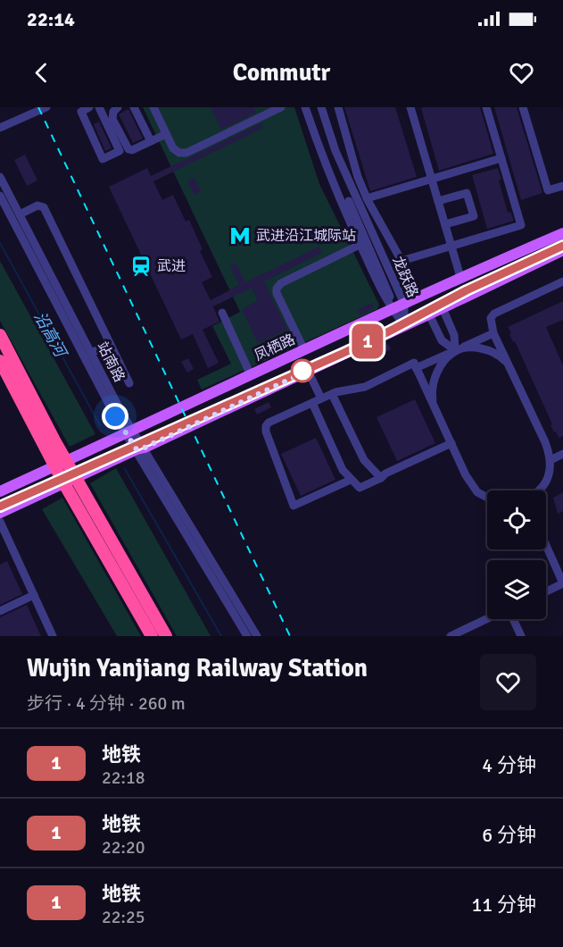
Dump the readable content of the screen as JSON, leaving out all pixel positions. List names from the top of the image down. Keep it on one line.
{"streets":{"main road":["凤栖路"],"street":["龙跃路","站南路"]},"crossings":[["龙跃路","凤栖路"],["凤栖路","站南路"]],"water":["沿高河"],"places":{"metro station":["武进沿江城际站"],"station":["武进"]},"lines":["metro line 1"],"page":{"status":"22:14","header":"Commutr","on_map":"1","heading":["Wujin Yanjiang Railway Station","步行 · 4 分钟 · 260 m"],"list":[{"mark":"1","name":"地铁","note":"22:18","value":"4 分钟"},{"mark":"1","name":"地铁","note":"22:20","value":"6 分钟"},{"mark":"1","name":"地铁","note":"22:25","value":"11 分钟"}]}}
